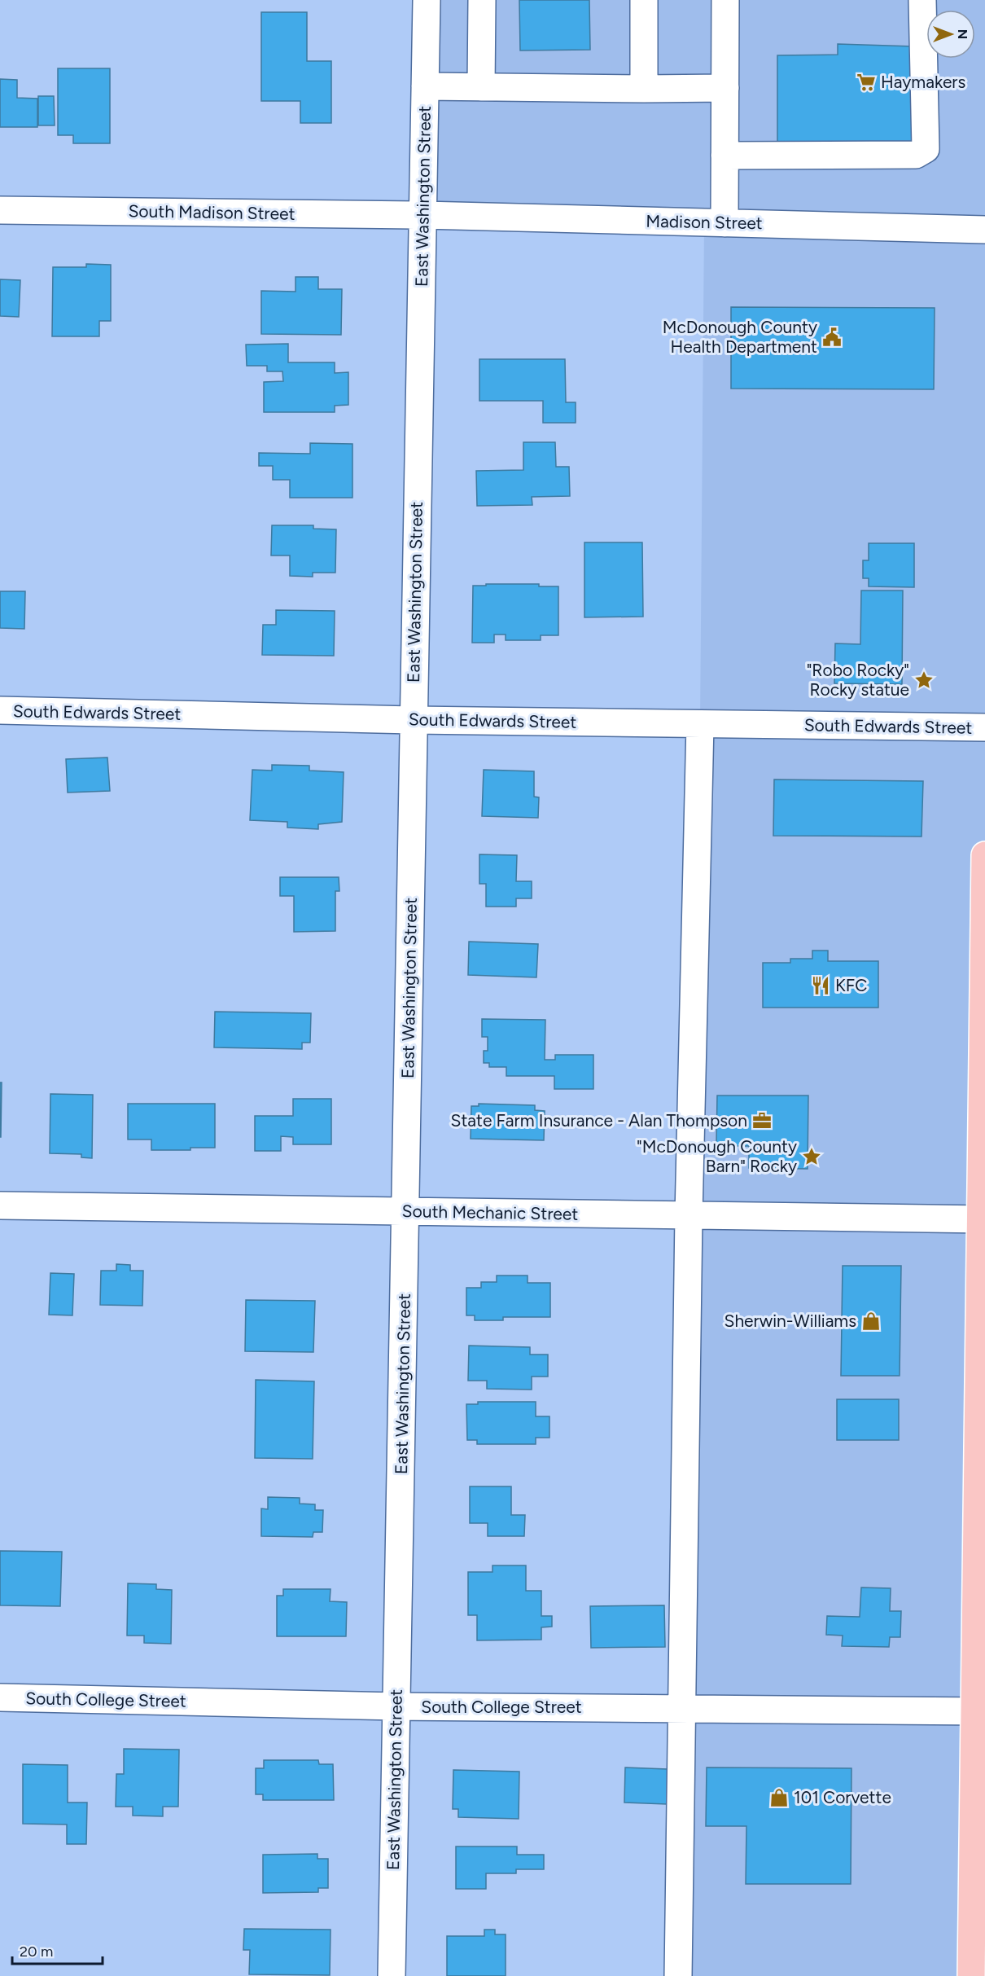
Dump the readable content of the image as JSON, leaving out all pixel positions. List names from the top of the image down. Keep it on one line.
{"streets":{"street":["East Washington Street","South Madison Street","Madison Street","South Edwards Street","South Mechanic Street","South College Street"]},"crossings":[["East Washington Street","South Madison Street"],["East Washington Street","Madison Street"],["East Washington Street","South Edwards Street"],["East Washington Street","South Mechanic Street"],["East Washington Street","South College Street"],["South Madison Street","Madison Street"]],"places":{"supermarket":["Haymakers"],"public building":["McDonough County Health Department"],"place":["\"Robo Rocky\" Rocky statue","\"McDonough County Barn\" Rocky"],"restaurant":["KFC"],"office":["State Farm Insurance - Alan Thompson"],"shop":["Sherwin-Williams","101 Corvette"]},"scale_bar":"20 m","north":"right"}
